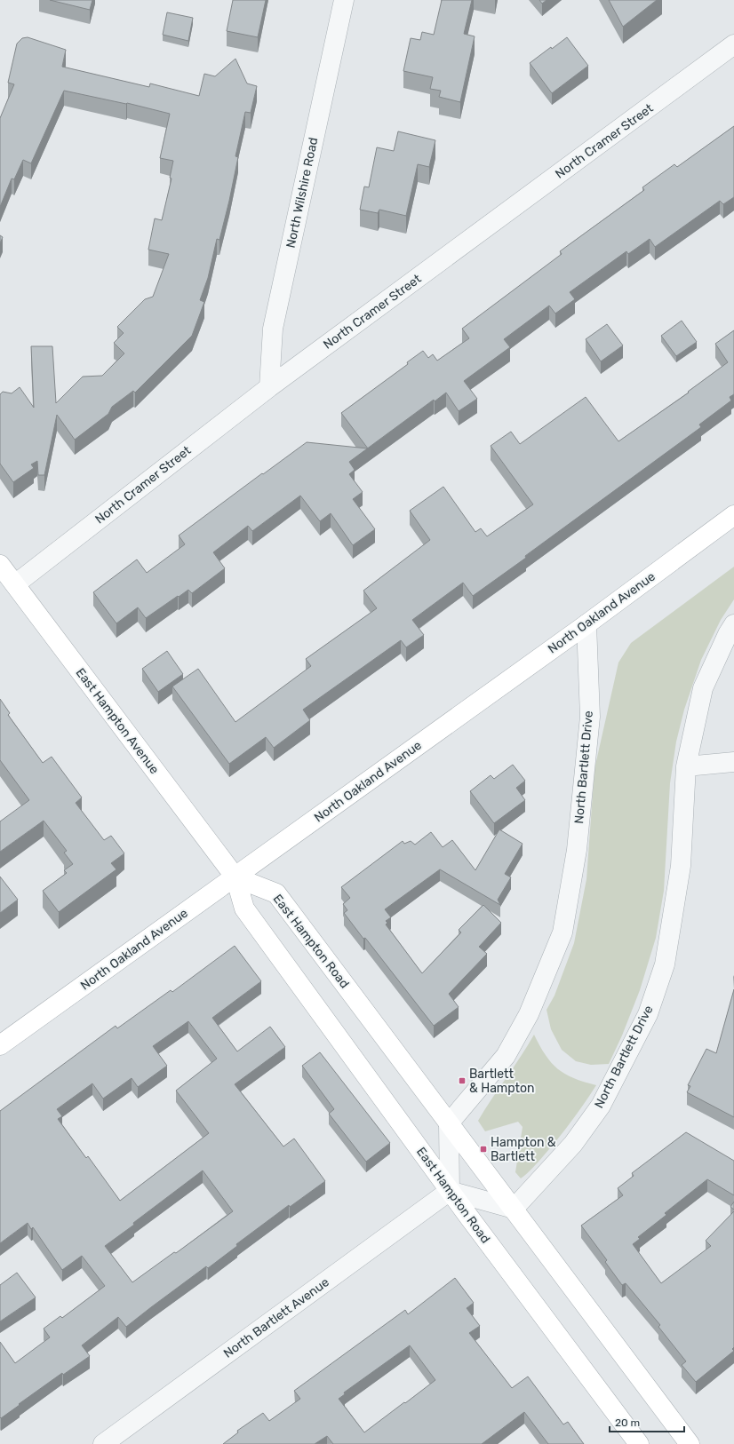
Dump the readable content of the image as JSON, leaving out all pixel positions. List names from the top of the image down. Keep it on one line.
{"streets":{"main road":["North Oakland Avenue","East Hampton Avenue","East Hampton Road"],"street":["North Cramer Street","North Wilshire Road","North Bartlett Drive","North Bartlett Avenue"]},"crossings":[["North Cramer Street","North Wilshire Road"],["North Cramer Street","East Hampton Avenue"],["North Oakland Avenue","East Hampton Avenue"],["North Oakland Avenue","North Bartlett Drive"],["North Oakland Avenue","East Hampton Road"],["East Hampton Avenue","East Hampton Road"],["North Bartlett Drive","East Hampton Road"],["East Hampton Road","North Bartlett Avenue"]],"places":{"transit":["Bartlett & Hampton","Hampton & Bartlett"]},"scale_bar":"20 m"}
